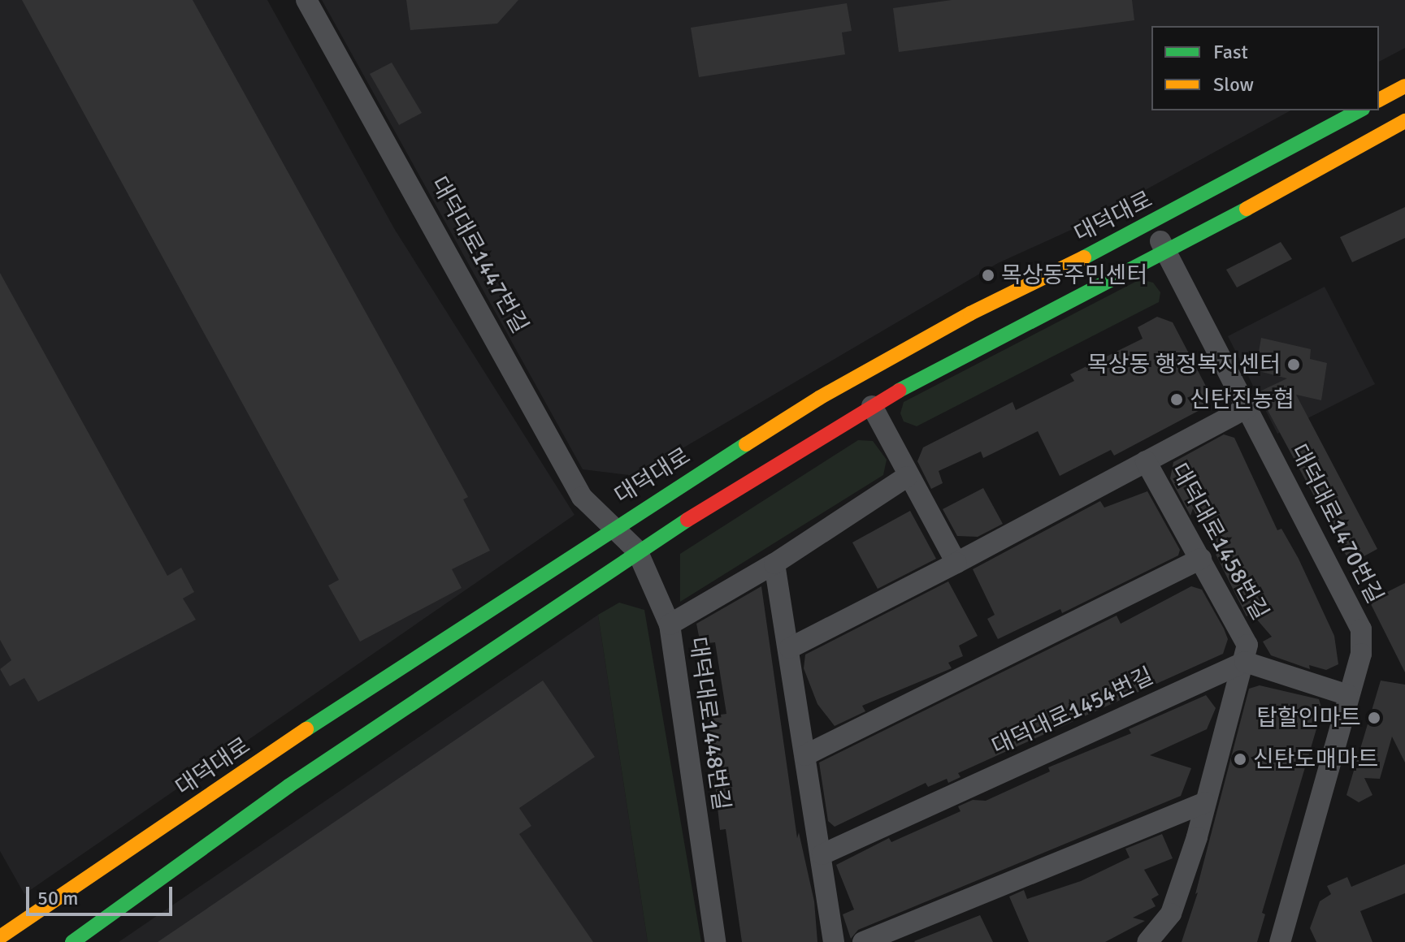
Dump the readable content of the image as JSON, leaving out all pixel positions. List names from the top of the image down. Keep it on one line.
{"streets":{"main road":["대덕대로"],"street":["대덕대로1447번길","대덕대로1470번길","대덕대로1458번길","대덕대로1454번길","대덕대로1448번길"]},"crossings":[["대덕대로","대덕대로1447번길"],["대덕대로","대덕대로1470번길"],["대덕대로","대덕대로1448번길"],["대덕대로1447번길","대덕대로1448번길"],["대덕대로1458번길","대덕대로1454번길"]],"places":["목상동주민센터","목상동 행정복지센터","신탄진농협","탑할인마트","신탄도매마트"],"legend":["Fast","Slow"],"scale_bar":"50 m"}
